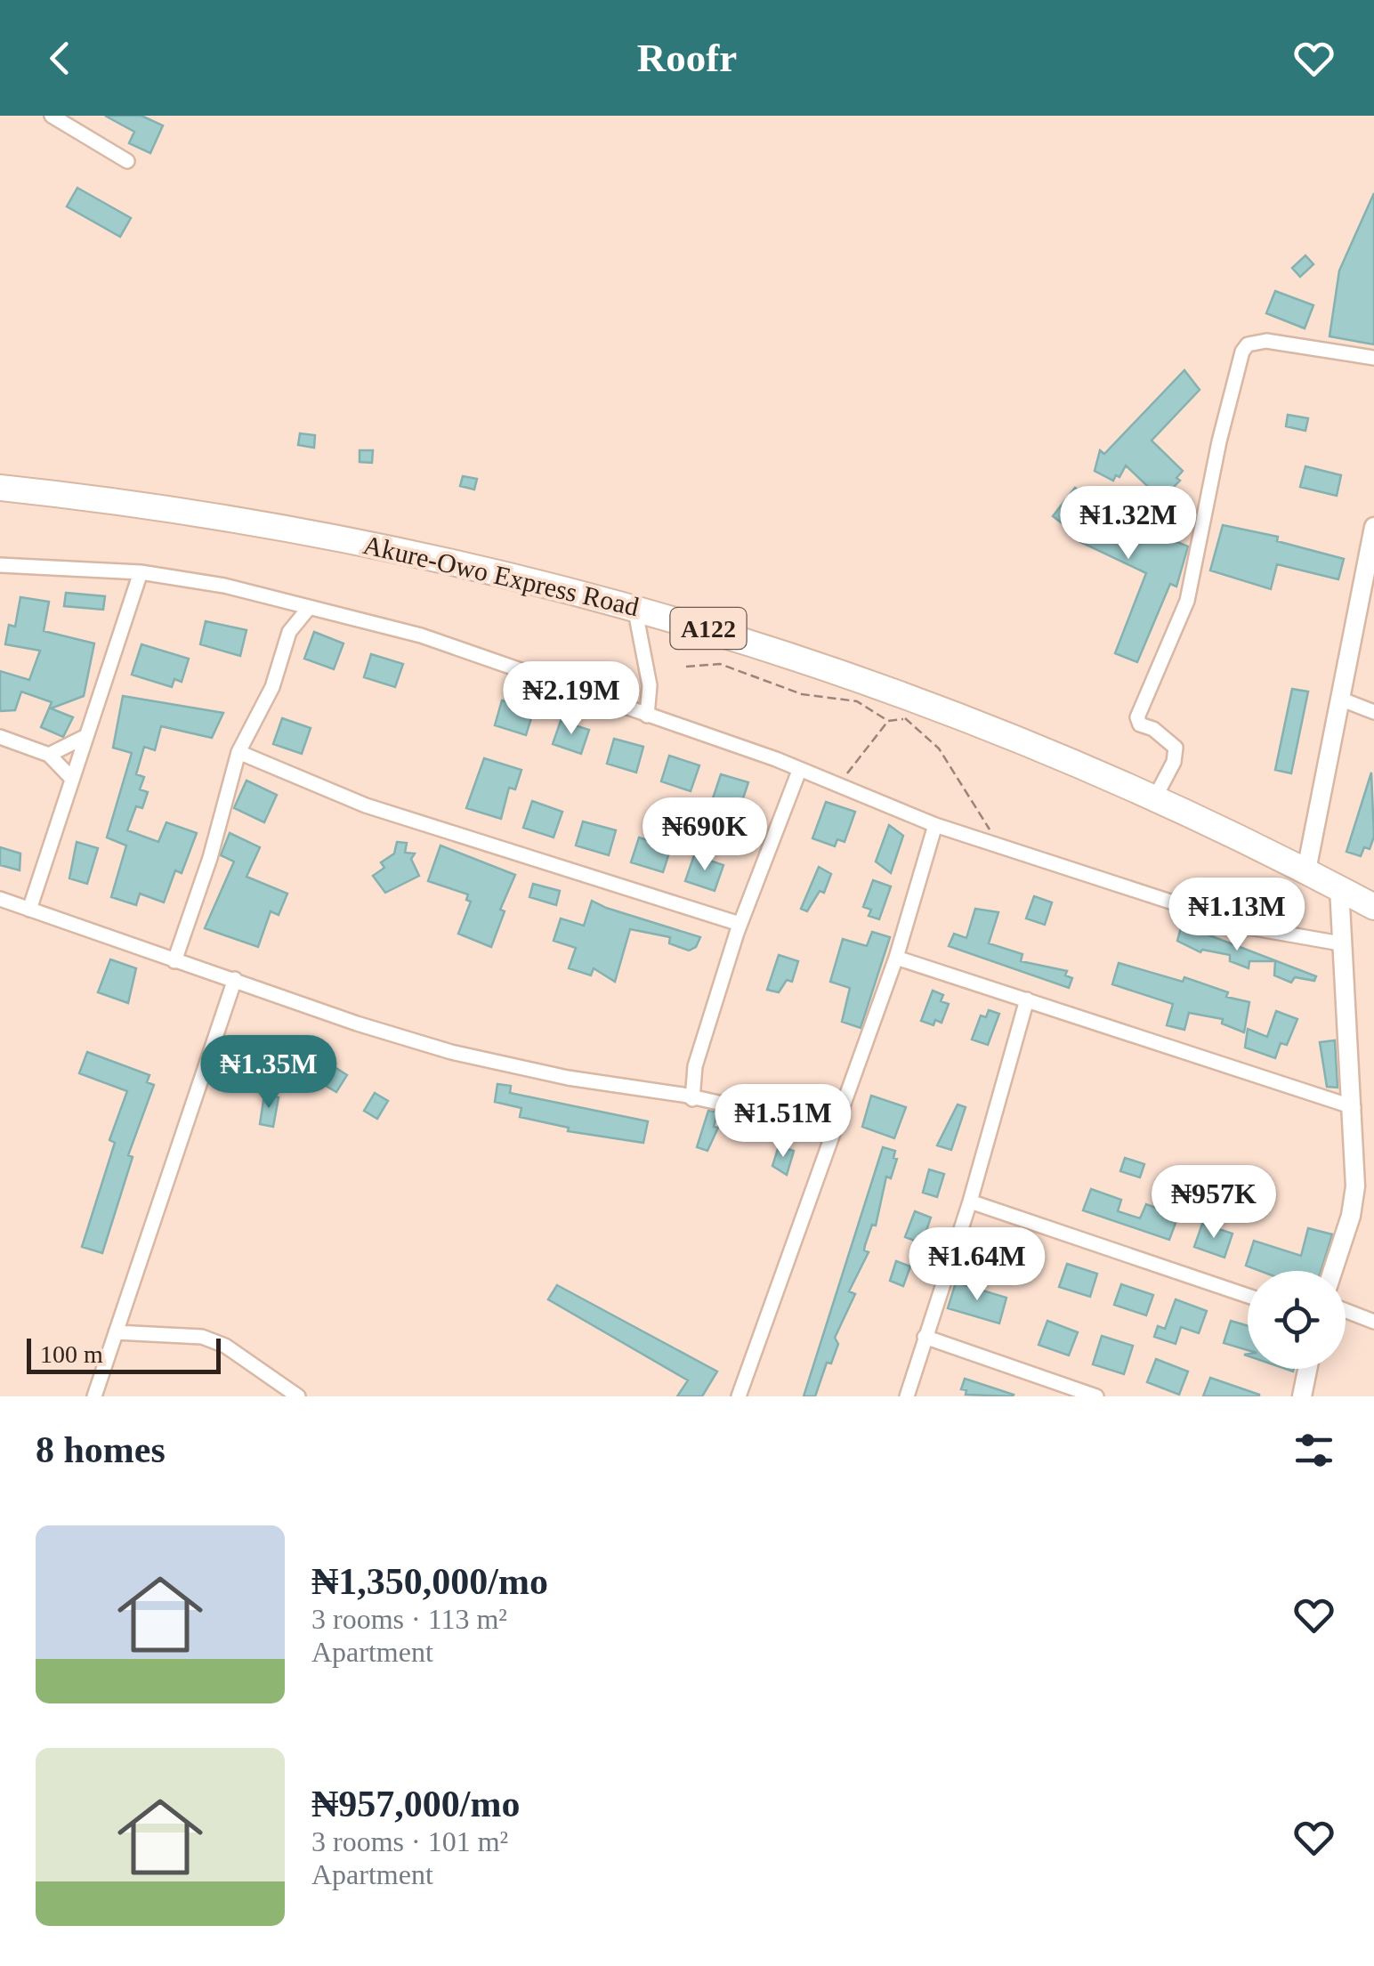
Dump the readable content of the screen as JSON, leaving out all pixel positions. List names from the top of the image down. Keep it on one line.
{"streets":{"highway":["Akure-Owo Express Road","A122"]},"scale_bar":"100 m","page":{"header":"Roofr","price":["₦1.32M","₦2.19M","₦690K","₦1.13M","₦1.35M","₦1.51M","₦957K","₦1.64M"],"scale":"100 m","heading":"8 homes","list":[{"name":"₦1,350,000/mo","note":"3 rooms · 113 m² · Apartment"},{"name":"₦957,000/mo","note":"3 rooms · 101 m² · Apartment"}]}}
